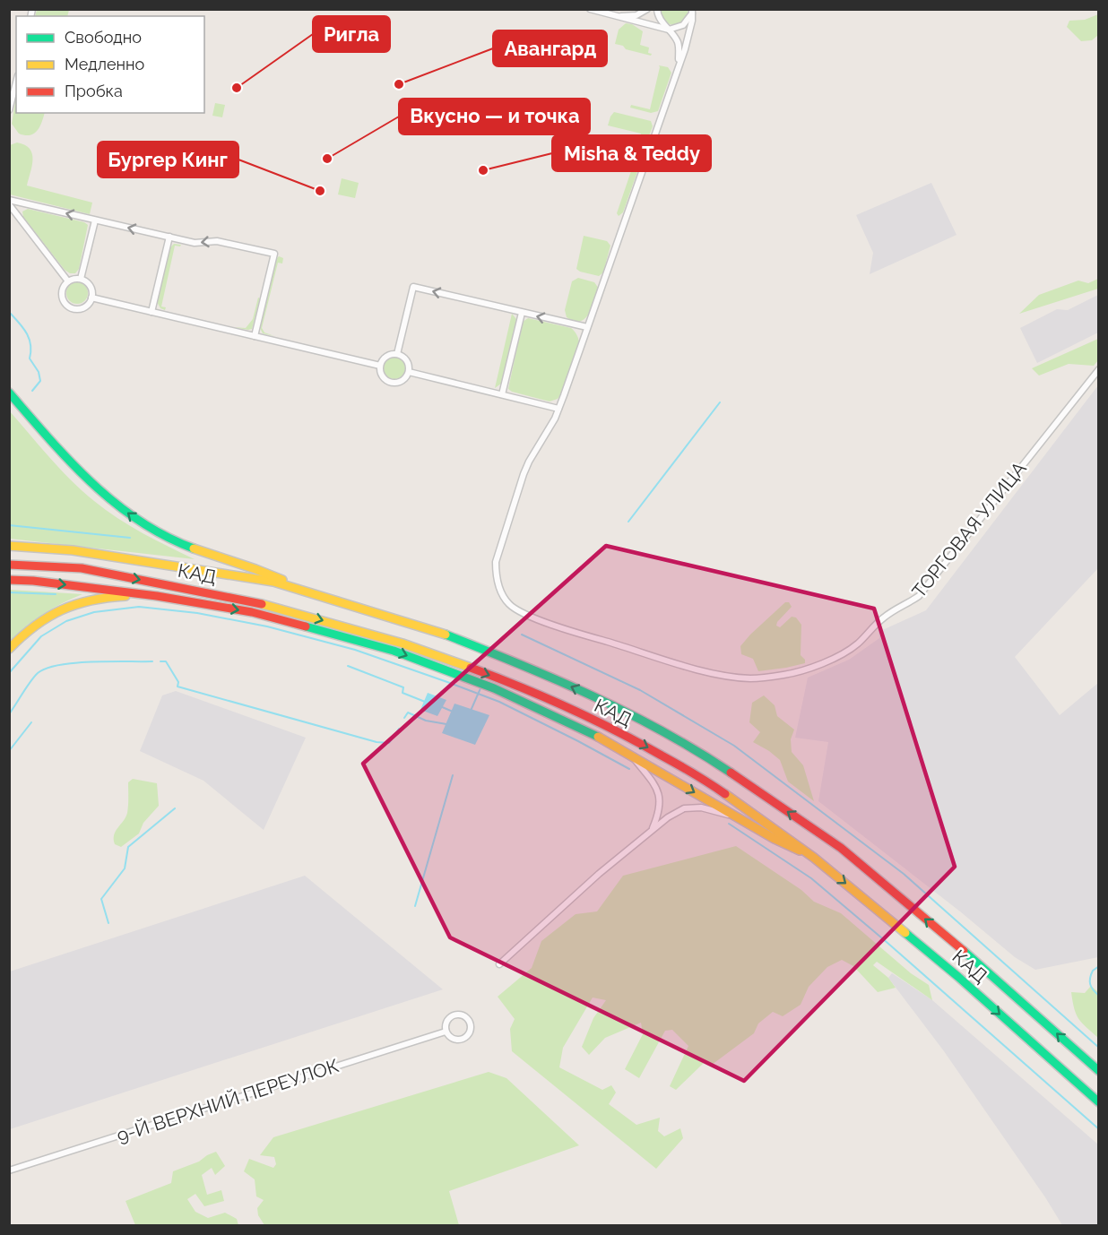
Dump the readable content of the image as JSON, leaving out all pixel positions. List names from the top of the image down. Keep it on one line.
{"streets":{"main road":["КАД"],"street":["ТОРГОВАЯ УЛИЦА","9-Й ВЕРХНИЙ ПЕРЕУЛОК"]},"places":["Авангард","Ригла","Вкусно — и точка","Misha & Teddy","Бургер Кинг"],"legend":["Свободно","Медленно","Пробка"]}
